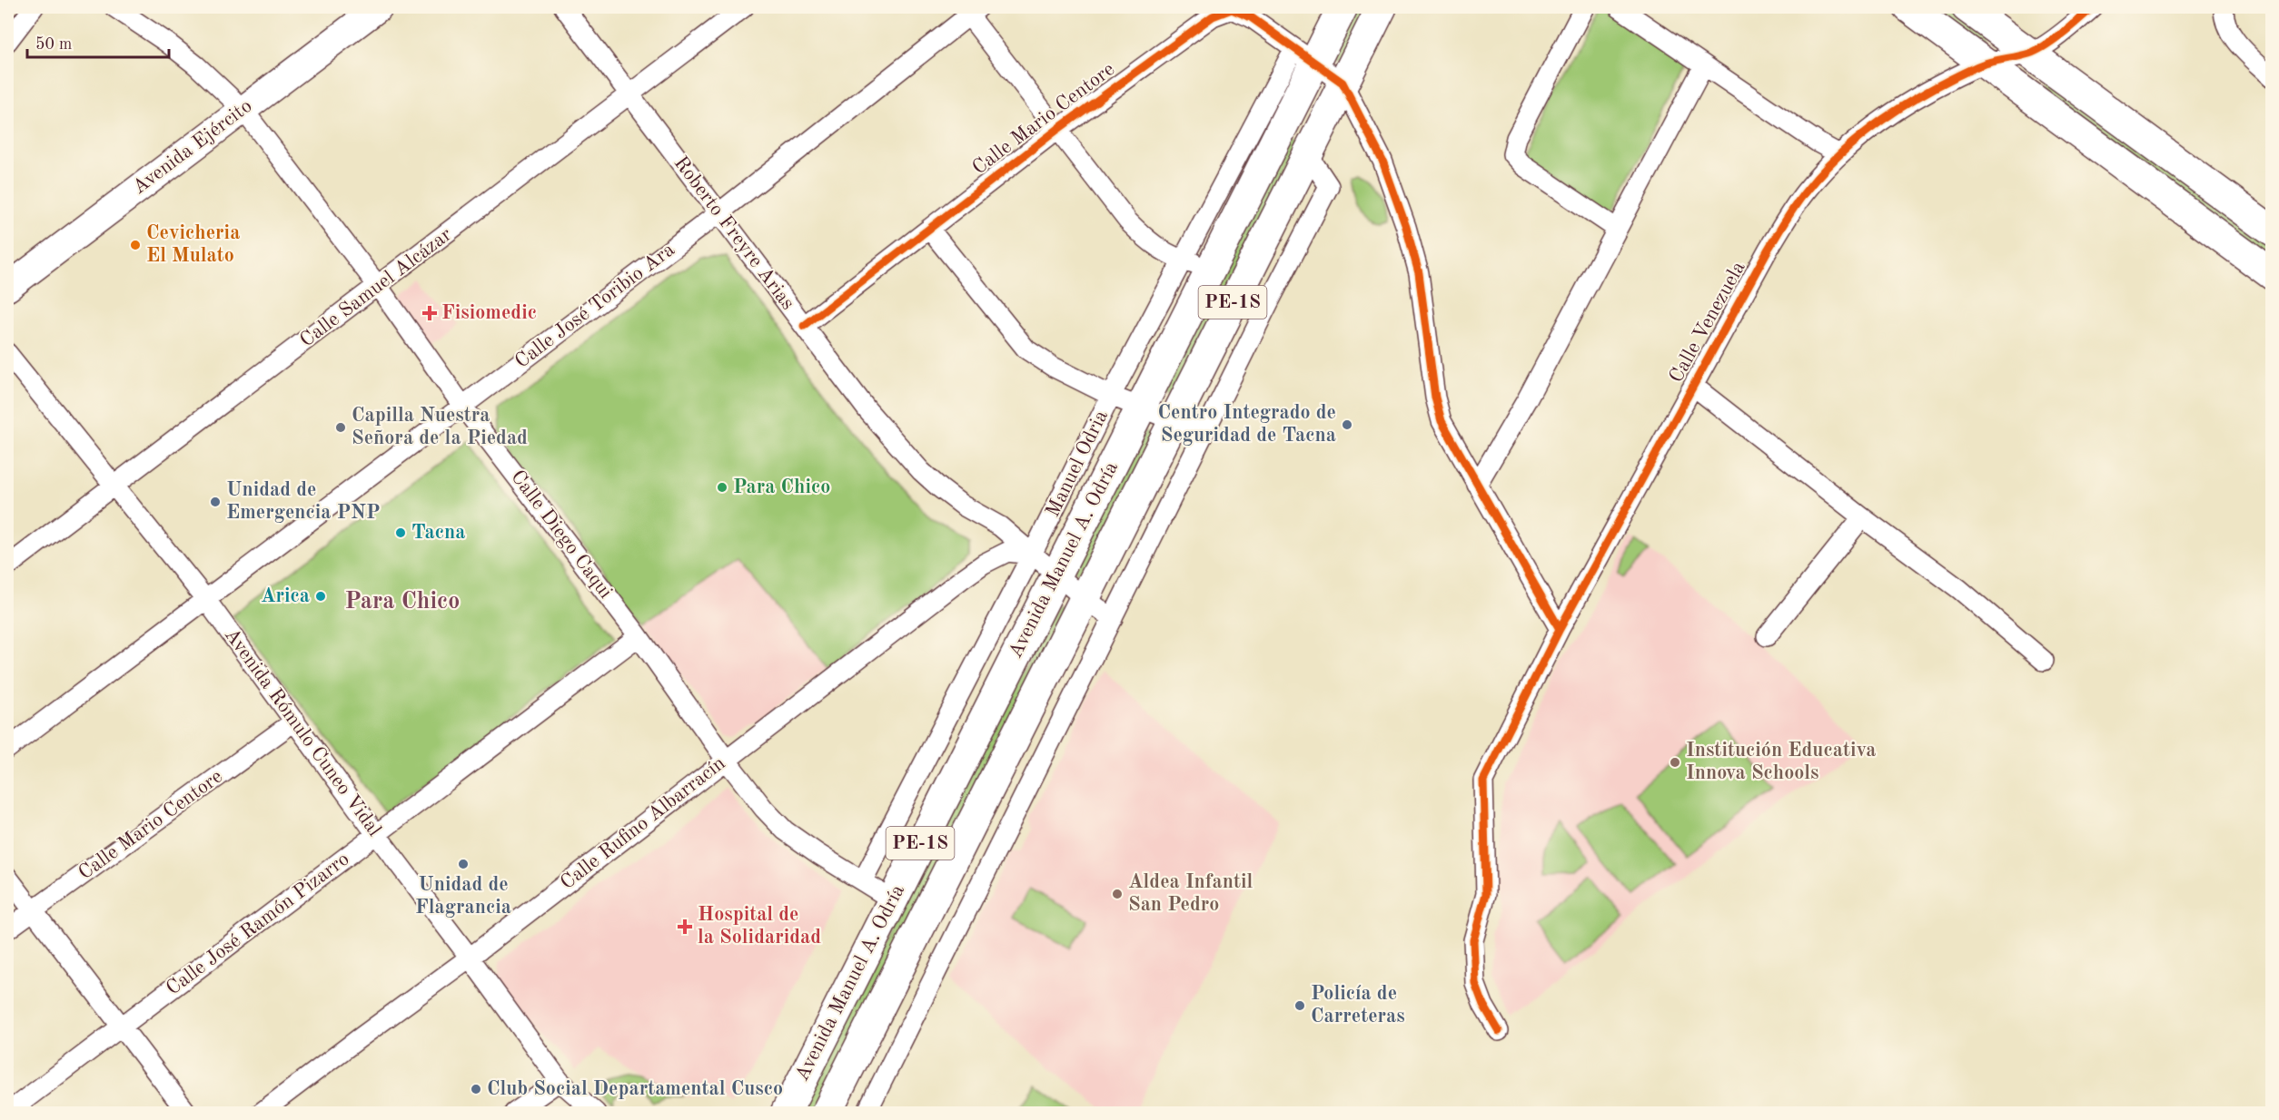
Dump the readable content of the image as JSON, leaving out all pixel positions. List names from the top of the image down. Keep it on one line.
{"streets":{"highway":["PE-1S","Avenida Manuel A. Odría"],"main road":["Avenida Ejército"],"street":["Calle Mario Centore","Roberto Freyre Arias","Calle Samuel Alcázar","Calle José Toribio Ara","Calle Venezuela","Manuel Odria","Calle Diego Caqui","Avenida Rómulo Cuneo Vidal","Calle Rufino Albarracín","Calle José Ramón Pizarro"]},"crossings":[["Calle Mario Centore","Roberto Freyre Arias"],["Calle Mario Centore","Avenida Manuel A. Odría"],["Calle Mario Centore","Avenida Rómulo Cuneo Vidal"],["Avenida Ejército","Calle Diego Caqui"],["Roberto Freyre Arias","Calle Samuel Alcázar"],["Roberto Freyre Arias","Calle José Toribio Ara"],["Roberto Freyre Arias","Manuel Odria"],["Roberto Freyre Arias","Avenida Manuel A. Odría"],["Roberto Freyre Arias","Calle Rufino Albarracín"],["Calle Samuel Alcázar","Calle Diego Caqui"],["Calle Samuel Alcázar","Avenida Rómulo Cuneo Vidal"],["Calle José Toribio Ara","Calle Diego Caqui"],["Calle José Toribio Ara","Avenida Rómulo Cuneo Vidal"],["Manuel Odria","Calle Diego Caqui"],["Manuel Odria","Avenida Manuel A. Odría"],["Manuel Odria","Calle Rufino Albarracín"],["Calle Diego Caqui","Avenida Manuel A. Odría"],["Calle Diego Caqui","Calle Rufino Albarracín"],["Calle Diego Caqui","Calle José Ramón Pizarro"],["Avenida Rómulo Cuneo Vidal","Calle Rufino Albarracín"],["Avenida Rómulo Cuneo Vidal","Calle José Ramón Pizarro"]],"districts":["Para Chico"],"places":{"other":["Cevicheria El Mulato","Centro Integrado de Seguridad de Tacna","Capilla Nuestra Señora de la Piedad","Para Chico","Unidad de Emergencia PNP","Tacna","Arica","Institución Educativa Innova Schools","Unidad de Flagrancia","Aldea Infantil San Pedro","Policía de Carreteras","Club Social Departamental Cusco"],"health":["Fisiomedic","Hospital de la Solidaridad"]},"scale_bar":"50 m"}
